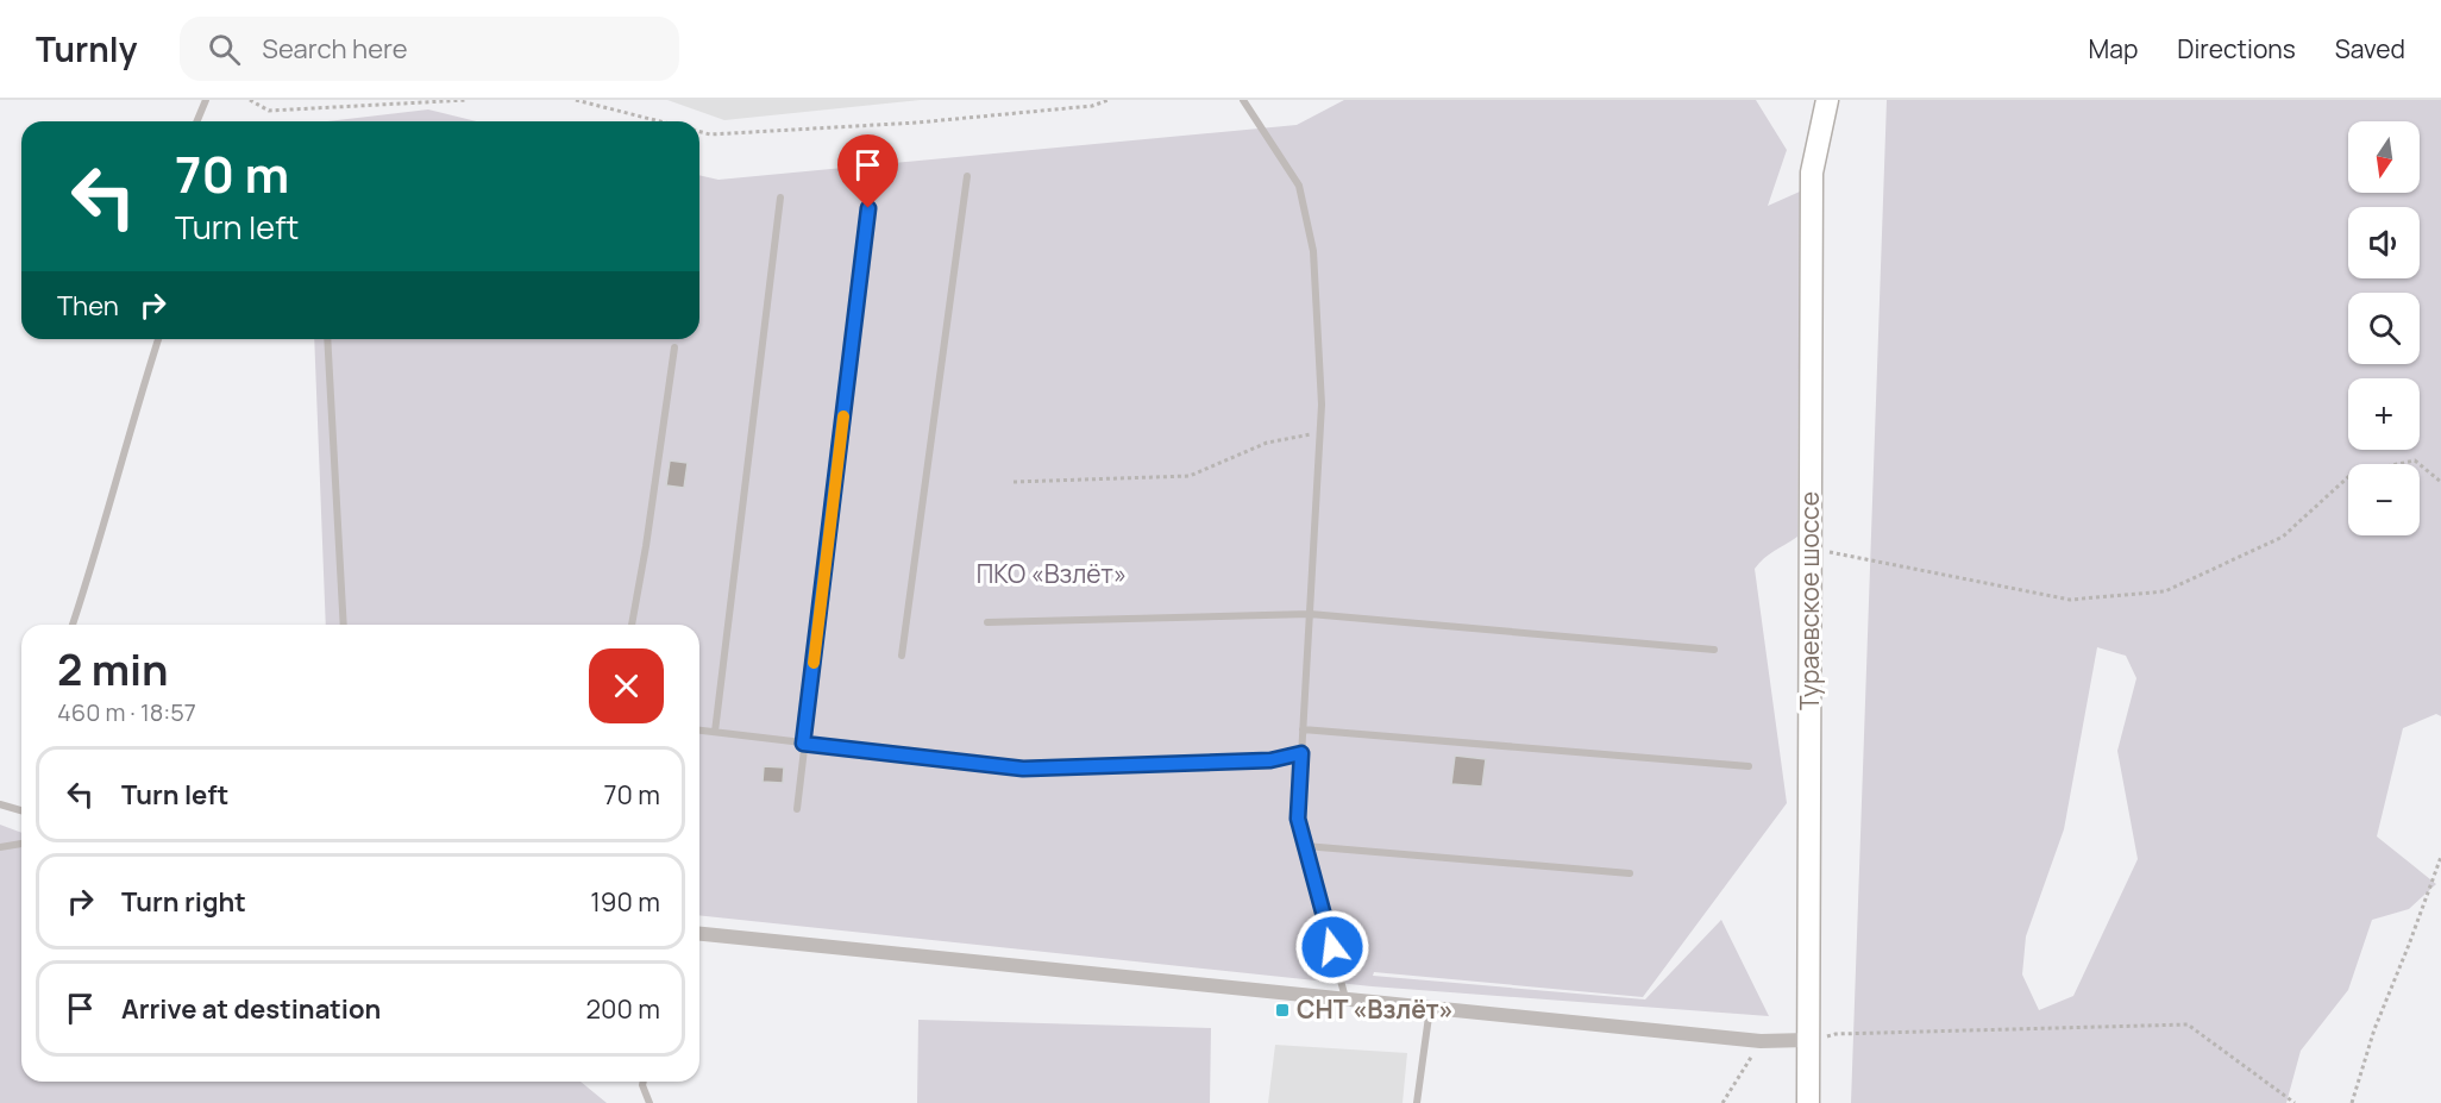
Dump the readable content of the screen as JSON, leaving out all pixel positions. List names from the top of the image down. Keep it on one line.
{"streets":{"main road":["Тураевское шоссе"]},"parks":["ПКО «Взлёт»"],"places":{"transit":["СНТ «Взлёт»"]},"north":"bottom","page":{"header":"Turnly","search":"Search here","nav":["Map","Directions","Saved"],"map_buttons":["+","−"],"turn":["70 m","Turn left"],"then":"Then","heading":["2 min","460 m · 18:57"],"list":[{"name":"Turn left","value":"70 m"},{"name":"Turn right","value":"190 m"},{"name":"Arrive at destination","value":"200 m"}]}}
